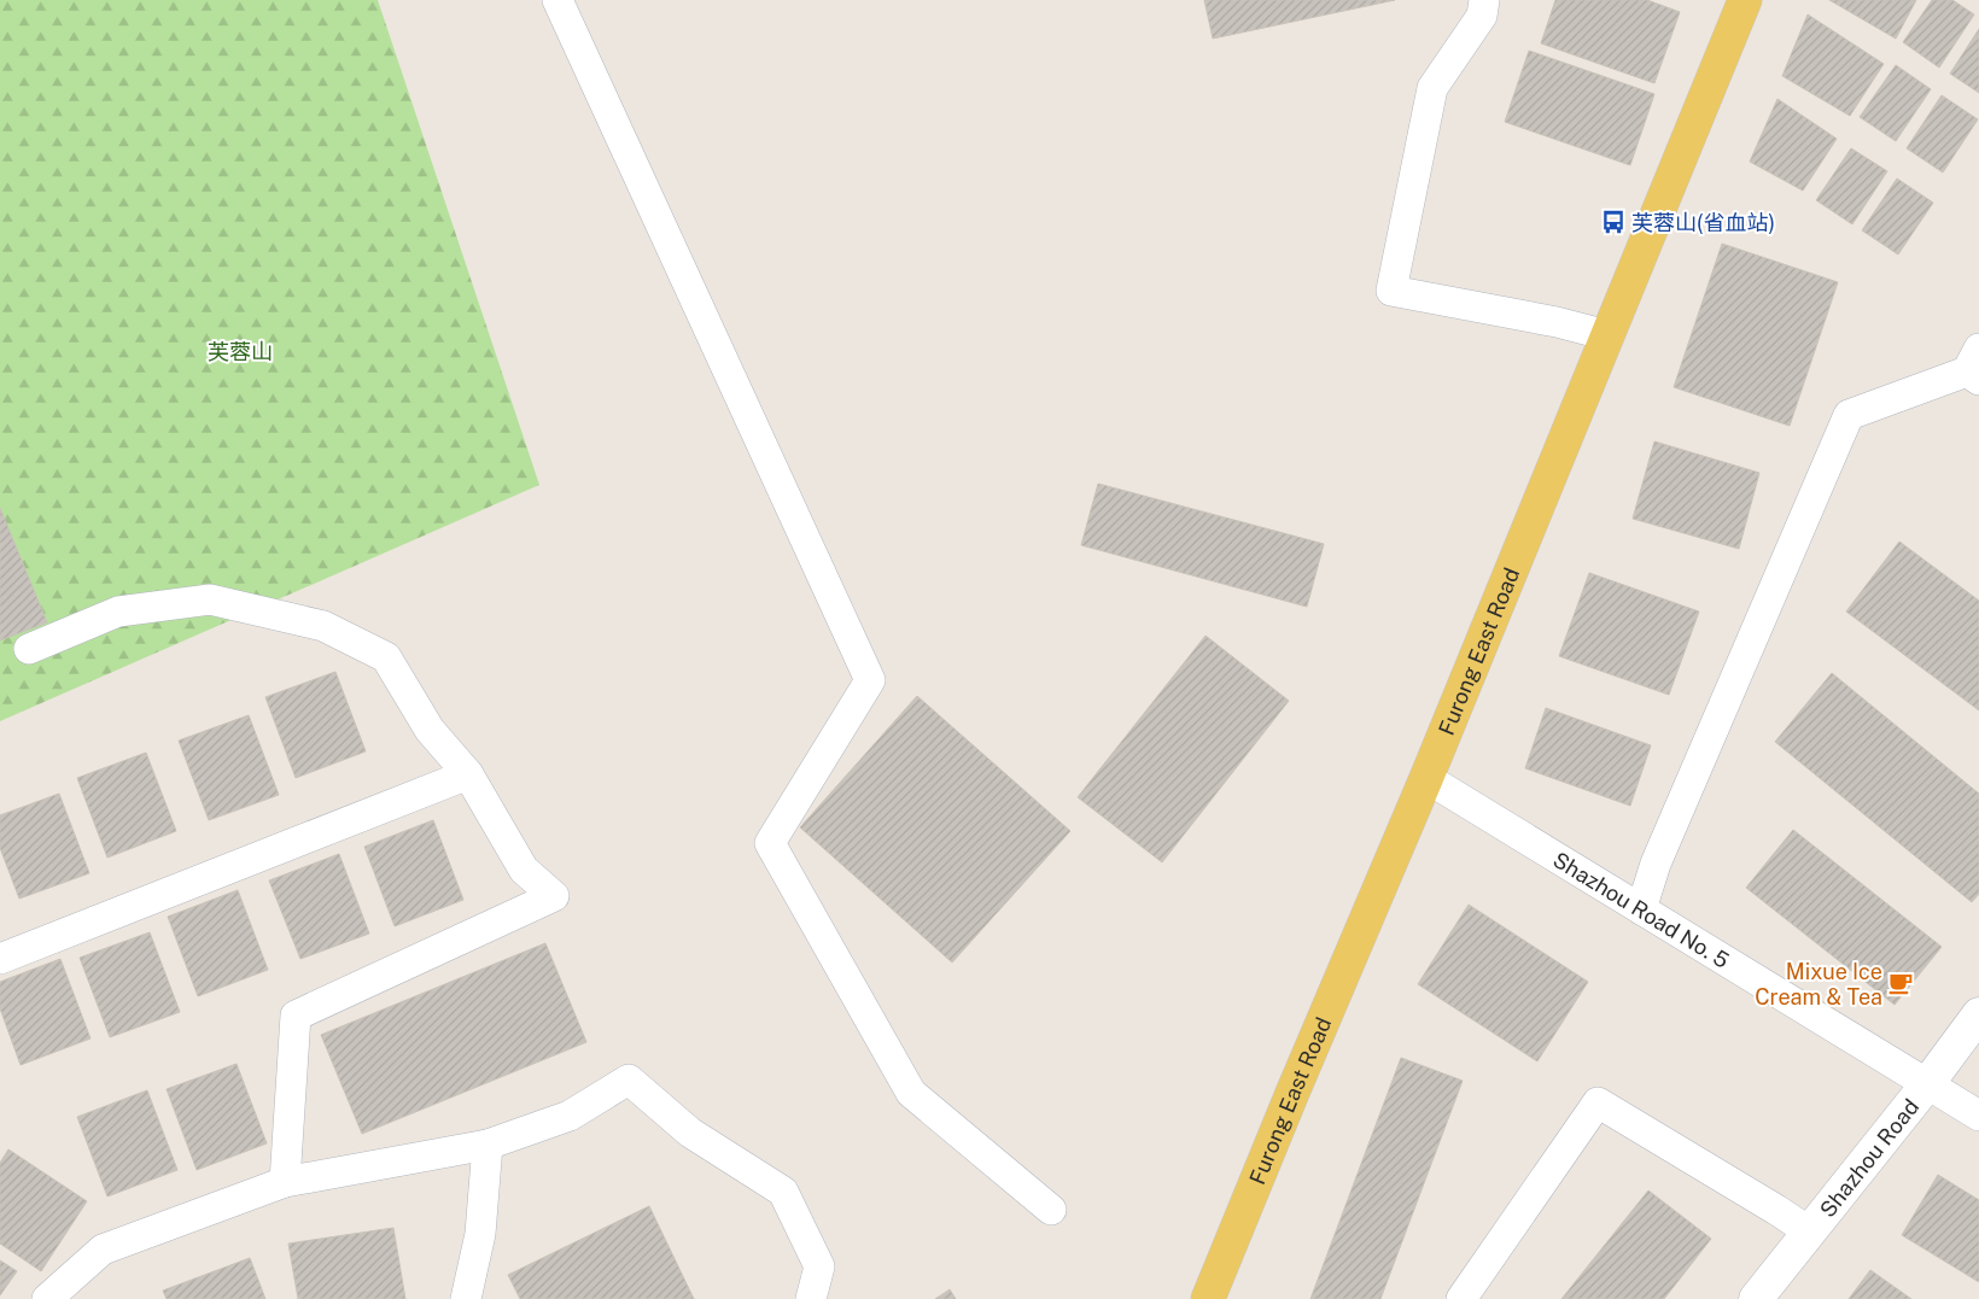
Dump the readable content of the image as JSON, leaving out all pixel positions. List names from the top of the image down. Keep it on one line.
{"streets":{"main road":["Furong East Road","Shazhou Road"],"street":["Shazhou Road No. 5"]},"crossings":[["Furong East Road","Shazhou Road No. 5"],["Shazhou Road No. 5","Shazhou Road"]],"parks":["芙蓉山"],"places":{"bus stop":["芙蓉山(省血站)"],"cafe":["Mixue Ice Cream & Tea"]}}
